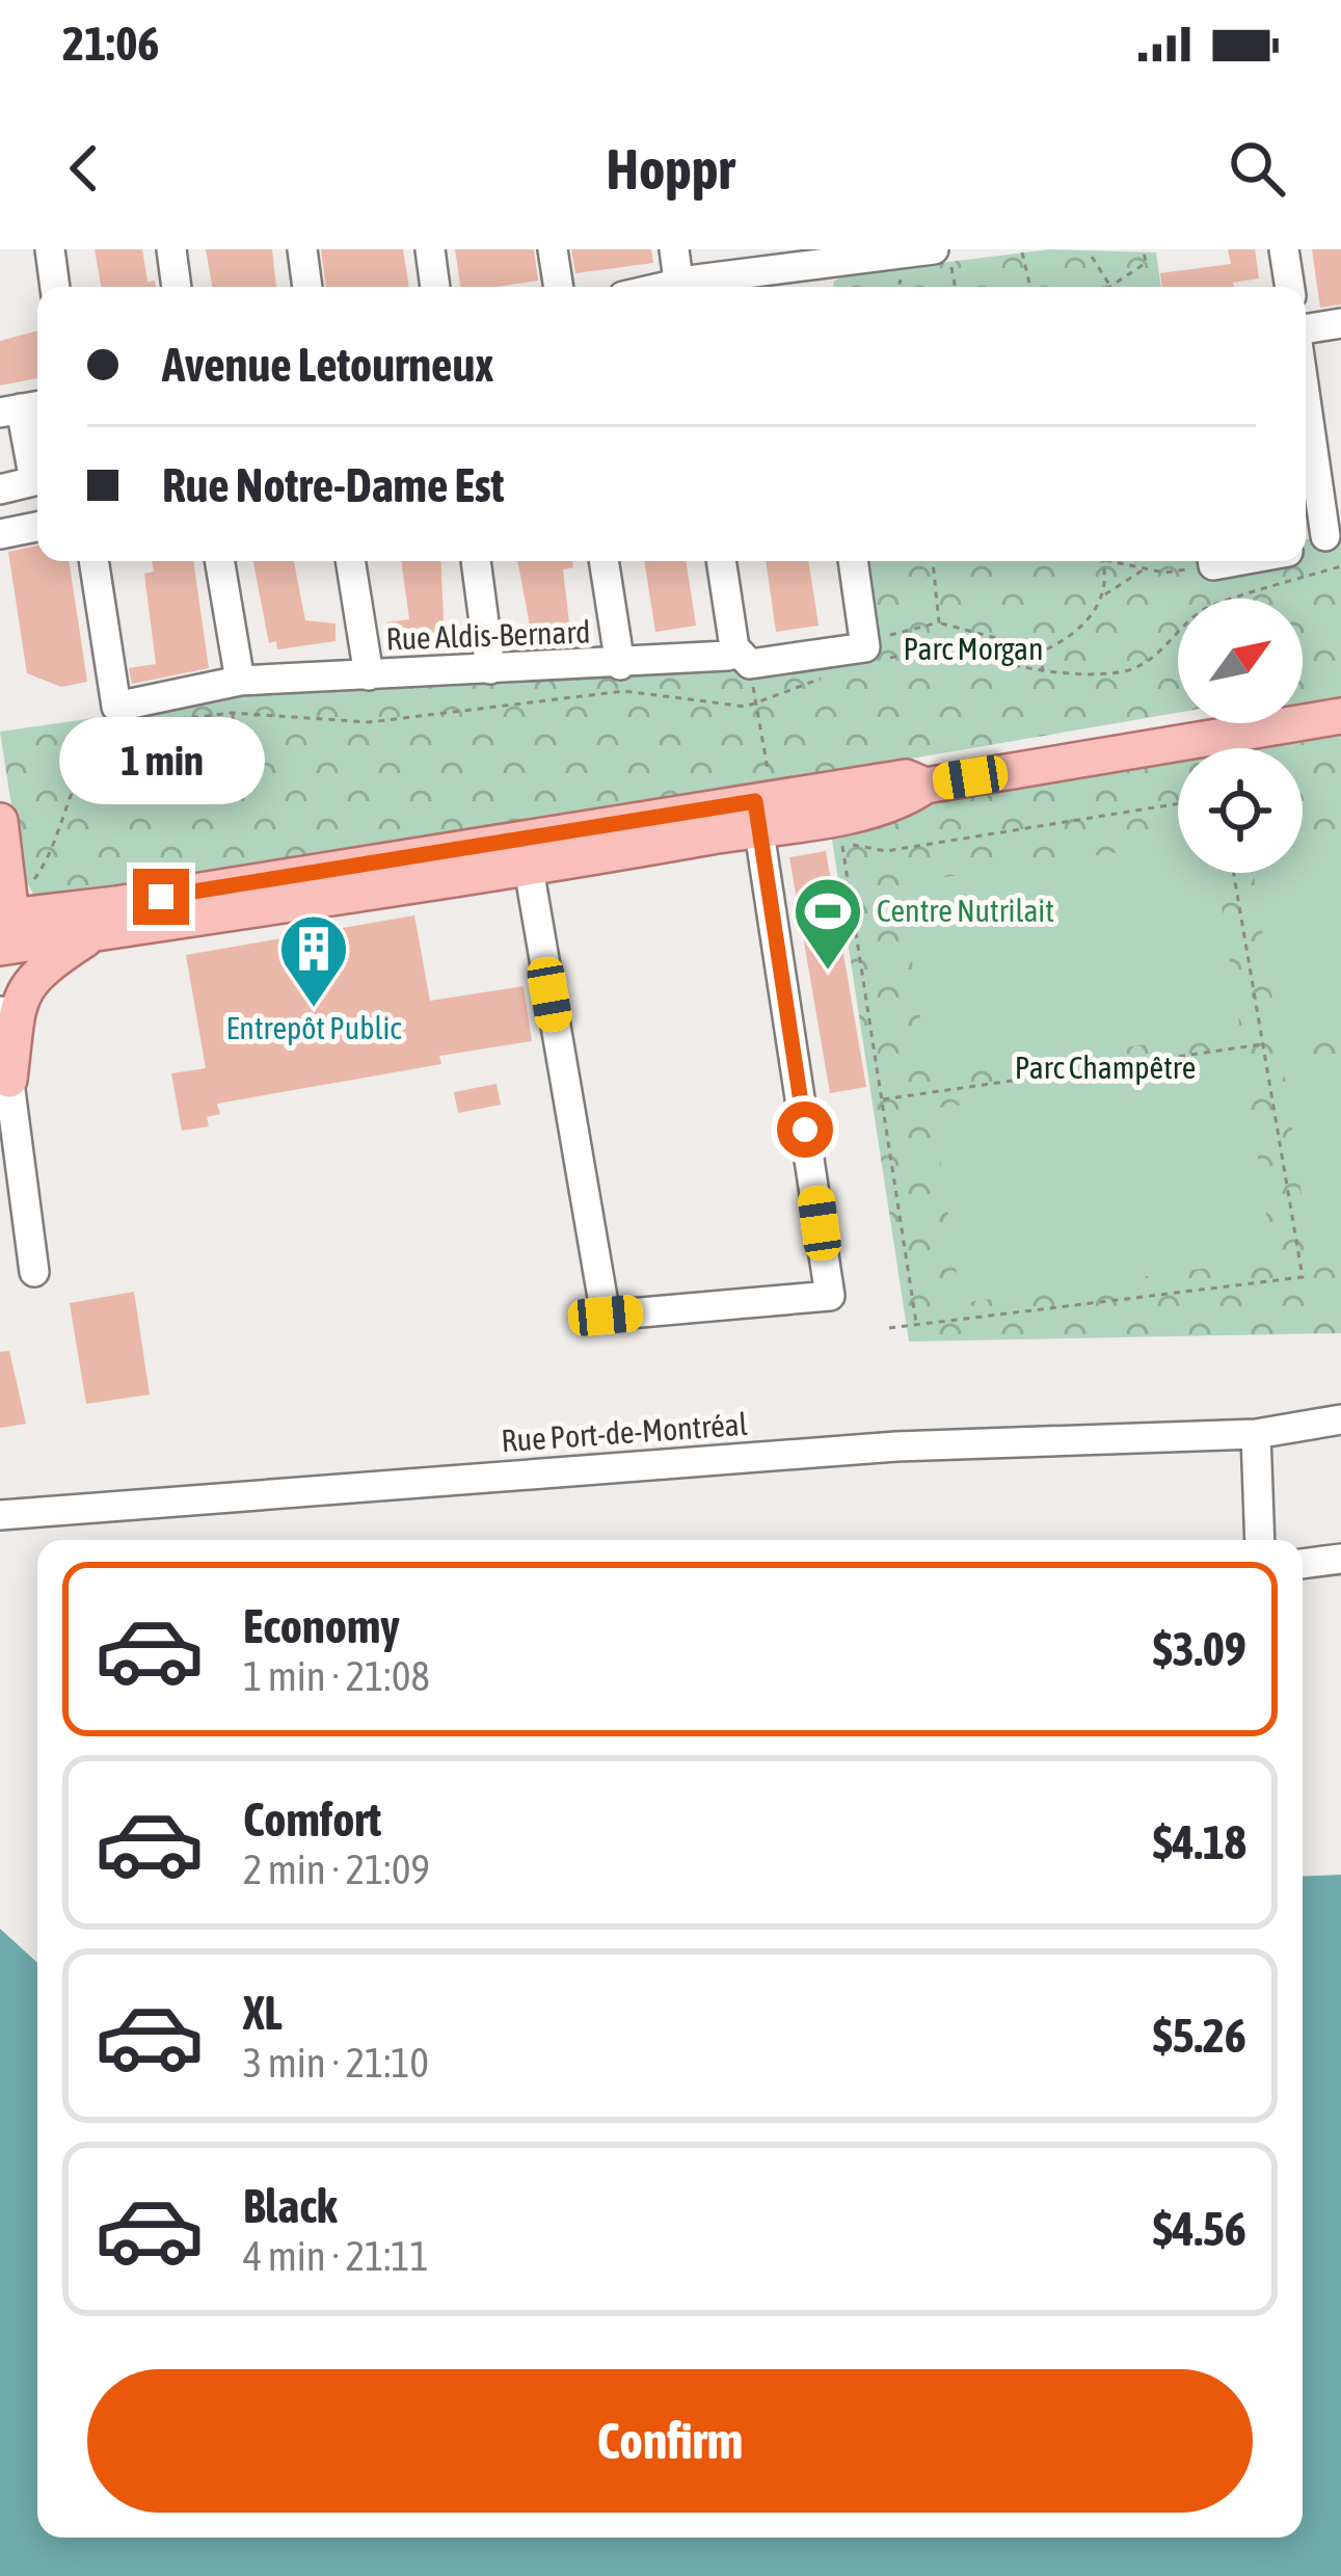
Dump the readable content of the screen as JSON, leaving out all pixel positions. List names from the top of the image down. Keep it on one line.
{"streets":{"street":["Rue Aldis-Bernard","Rue Port-de-Montréal"]},"parks":["Parc Morgan","Parc Champêtre"],"places":{"sports":["Centre Nutrilait"],"building":["Entrepôt Public"]},"north":"top right","page":{"status":"21:06","header":"Hoppr","banner":["Avenue Letourneux","Rue Notre-Dame Est"],"bubble":"1 min","list":[{"name":"Economy","note":"1 min · 21:08","value":"$3.09"},{"name":"Comfort","note":"2 min · 21:09","value":"$4.18"},{"name":"XL","note":"3 min · 21:10","value":"$5.26"},{"name":"Black","note":"4 min · 21:11","value":"$4.56"}],"buttons":"Confirm"}}
